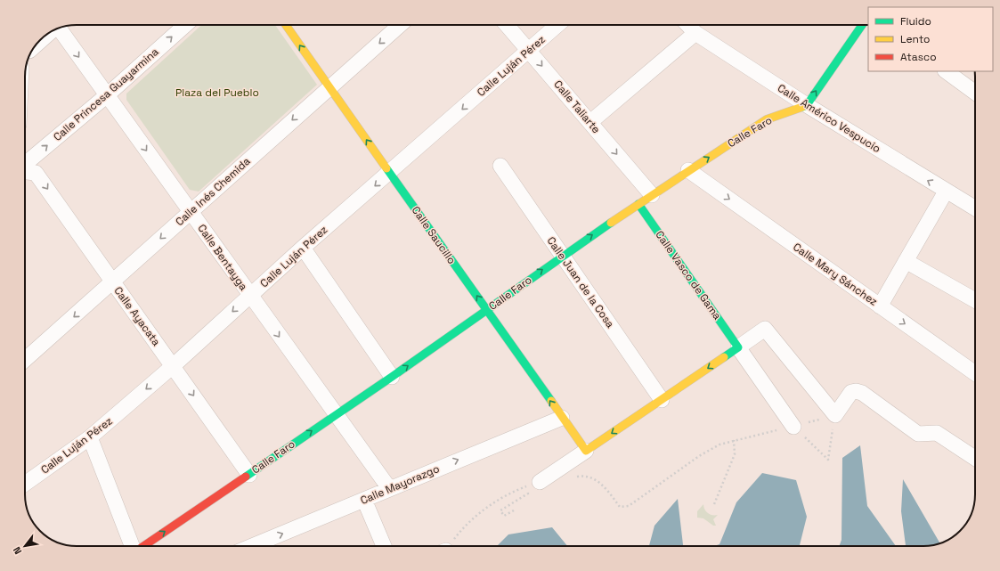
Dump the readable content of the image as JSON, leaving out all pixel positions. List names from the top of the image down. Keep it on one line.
{"streets":{"street":["Calle Luján Pérez","Calle Princesa Guayarmina","Calle Taliarte","Calle Américo Vespucio","Calle Faro","Calle Inés Chemida","Calle Saucillo","Calle Bentayga","Calle Mary Sánchez","Calle Vasco de Gama","Calle Juan de la Cosa","Calle Ayacata","Calle Mayorazgo"]},"crossings":[["Calle Luján Pérez","Calle Taliarte"],["Calle Luján Pérez","Calle Saucillo"],["Calle Luján Pérez","Calle Bentayga"],["Calle Luján Pérez","Calle Ayacata"],["Calle Princesa Guayarmina","Calle Bentayga"],["Calle Taliarte","Calle Faro"],["Calle Américo Vespucio","Calle Faro"],["Calle Faro","Calle Saucillo"],["Calle Faro","Calle Bentayga"],["Calle Faro","Calle Mary Sánchez"],["Calle Faro","Calle Vasco de Gama"],["Calle Faro","Calle Juan de la Cosa"],["Calle Faro","Calle Ayacata"],["Calle Inés Chemida","Calle Saucillo"],["Calle Inés Chemida","Calle Bentayga"],["Calle Inés Chemida","Calle Ayacata"],["Calle Saucillo","Calle Mayorazgo"],["Calle Bentayga","Calle Mayorazgo"]],"one_way":["Calle Luján Pérez","Calle Princesa Guayarmina","Calle Taliarte","Calle Américo Vespucio","Calle Faro","Calle Inés Chemida","Calle Saucillo","Calle Mayorazgo"],"parks":["Plaza del Pueblo"],"legend":["Fluido","Lento","Atasco"],"north":"bottom left"}
